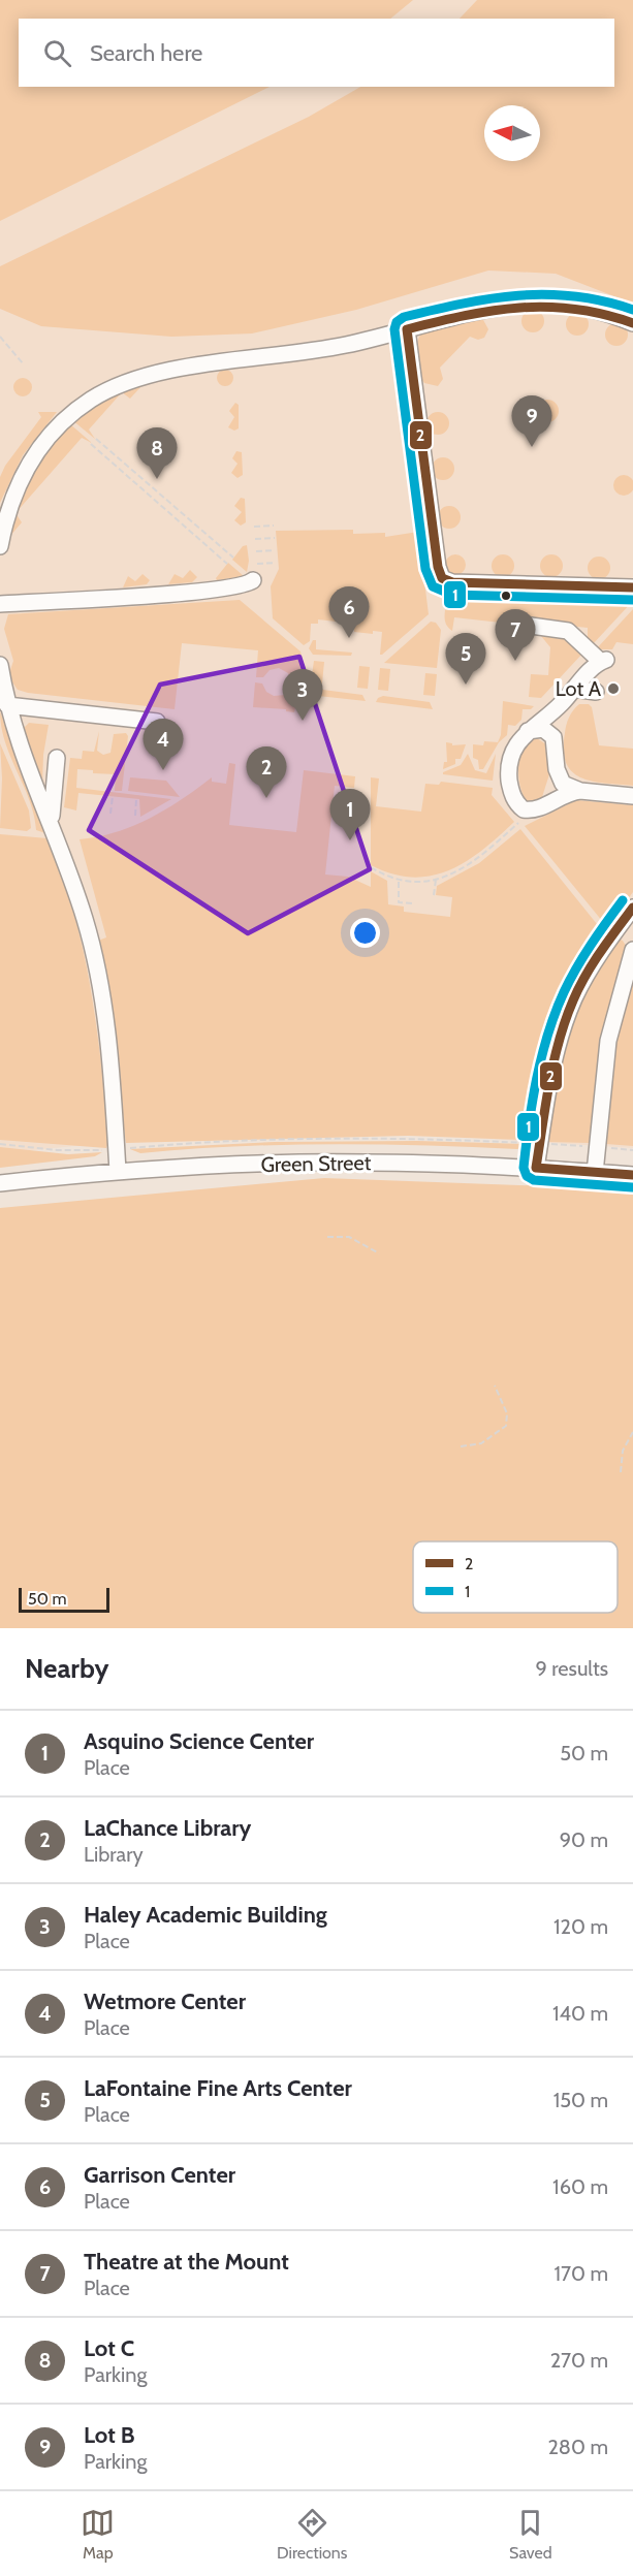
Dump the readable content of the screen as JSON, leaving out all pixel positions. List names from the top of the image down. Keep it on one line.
{"streets":{"street":["Green Street"]},"places":["Lot A"],"lines":["transit line 1","transit line 2"],"legend":["2","1"],"scale_bar":"50 m","north":"left","page":{"search":"Search here","pins":["9","8","6","7","5","3","4","2","1"],"scale":"50 m","heading":["Nearby","9 results"],"list":[{"mark":"1","name":"Asquino Science Center","note":"Place","value":"50 m"},{"mark":"2","name":"LaChance Library","note":"Library","value":"90 m"},{"mark":"3","name":"Haley Academic Building","note":"Place","value":"120 m"},{"mark":"4","name":"Wetmore Center","note":"Place","value":"140 m"},{"mark":"5","name":"LaFontaine Fine Arts Center","note":"Place","value":"150 m"},{"mark":"6","name":"Garrison Center","note":"Place","value":"160 m"},{"mark":"7","name":"Theatre at the Mount","note":"Place","value":"170 m"},{"mark":"8","name":"Lot C","note":"Parking","value":"270 m"},{"mark":"9","name":"Lot B","note":"Parking","value":"280 m"}],"nav":["Map","Directions","Saved"]}}
